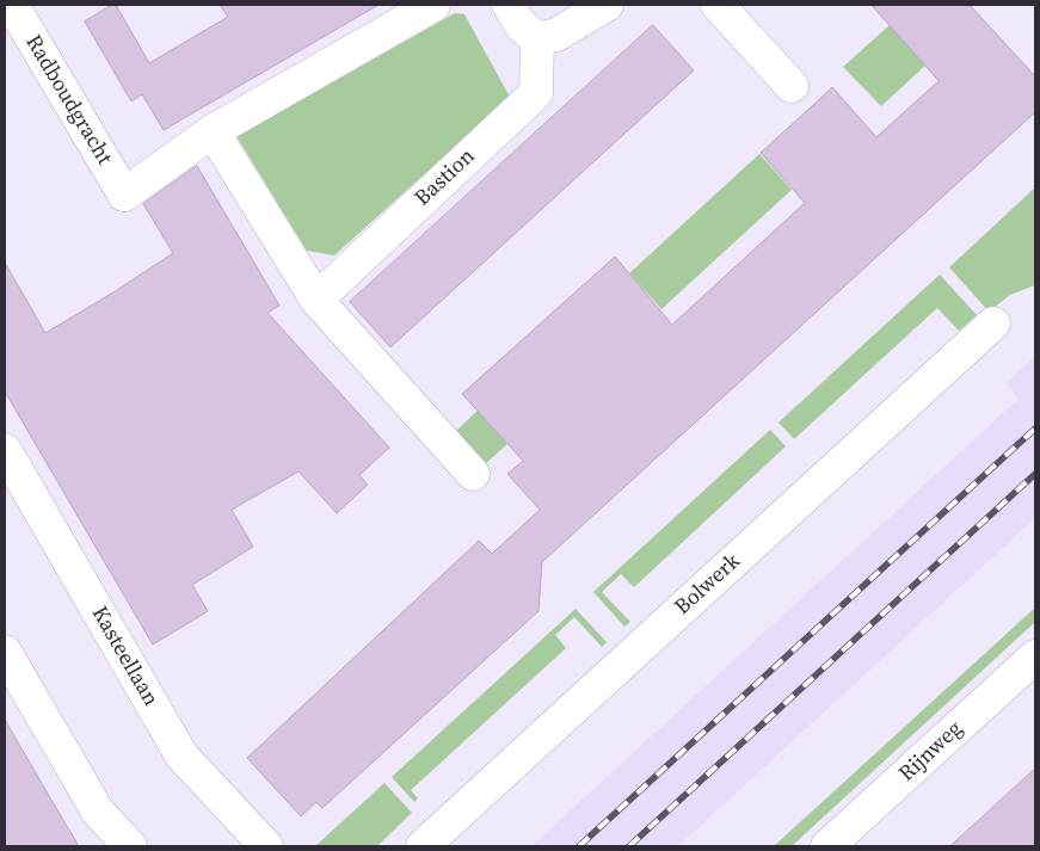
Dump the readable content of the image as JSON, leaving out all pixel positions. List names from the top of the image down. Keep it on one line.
{"streets":{"street":["Radboudgracht","Bastion","Bolwerk","Kasteellaan","Rijnweg"]}}
